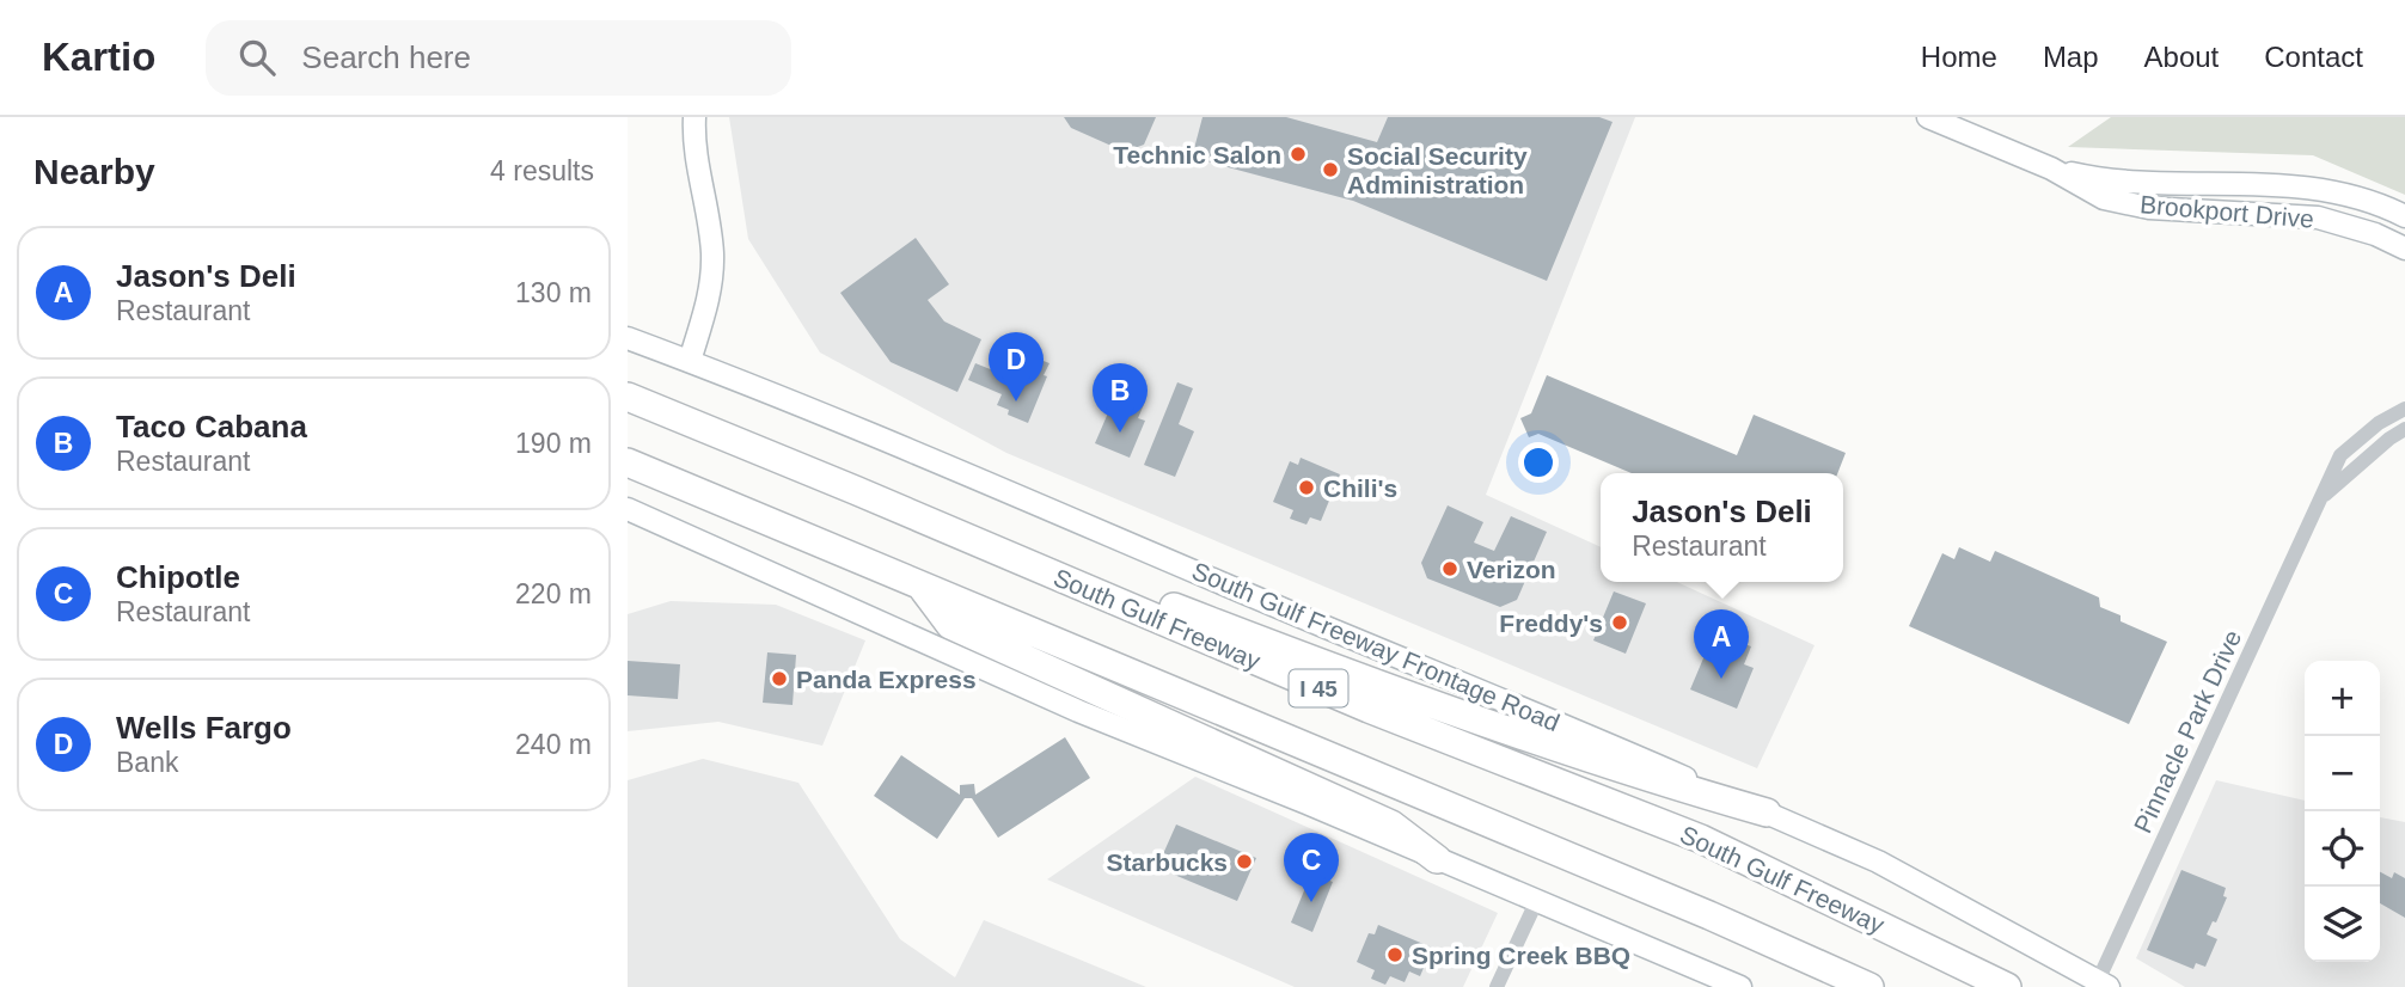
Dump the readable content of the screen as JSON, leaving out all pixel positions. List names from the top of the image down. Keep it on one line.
{"streets":{"highway":["South Gulf Freeway","I 45"],"main road":["Brookport Drive","South Gulf Freeway Frontage Road"],"street":["Pinnacle Park Drive"]},"crossings":[["South Gulf Freeway Frontage Road","Pinnacle Park Drive"]],"places":["Technic Salon","Social Security Administration","Chili's","Verizon","Freddy's","Panda Express","Starbucks","Spring Creek BBQ"],"page":{"header":"Kartio","search":"Search here","nav":["Home","Map","About","Contact"],"heading":["Nearby","4 results"],"list":[{"mark":"A","name":"Jason's Deli","note":"Restaurant","value":"130 m"},{"mark":"B","name":"Taco Cabana","note":"Restaurant","value":"190 m"},{"mark":"C","name":"Chipotle","note":"Restaurant","value":"220 m"},{"mark":"D","name":"Wells Fargo","note":"Bank","value":"240 m"}],"pins":["D","B","A","C"],"popup":["Jason's Deli","Restaurant"],"map_buttons":["+","−"]}}
